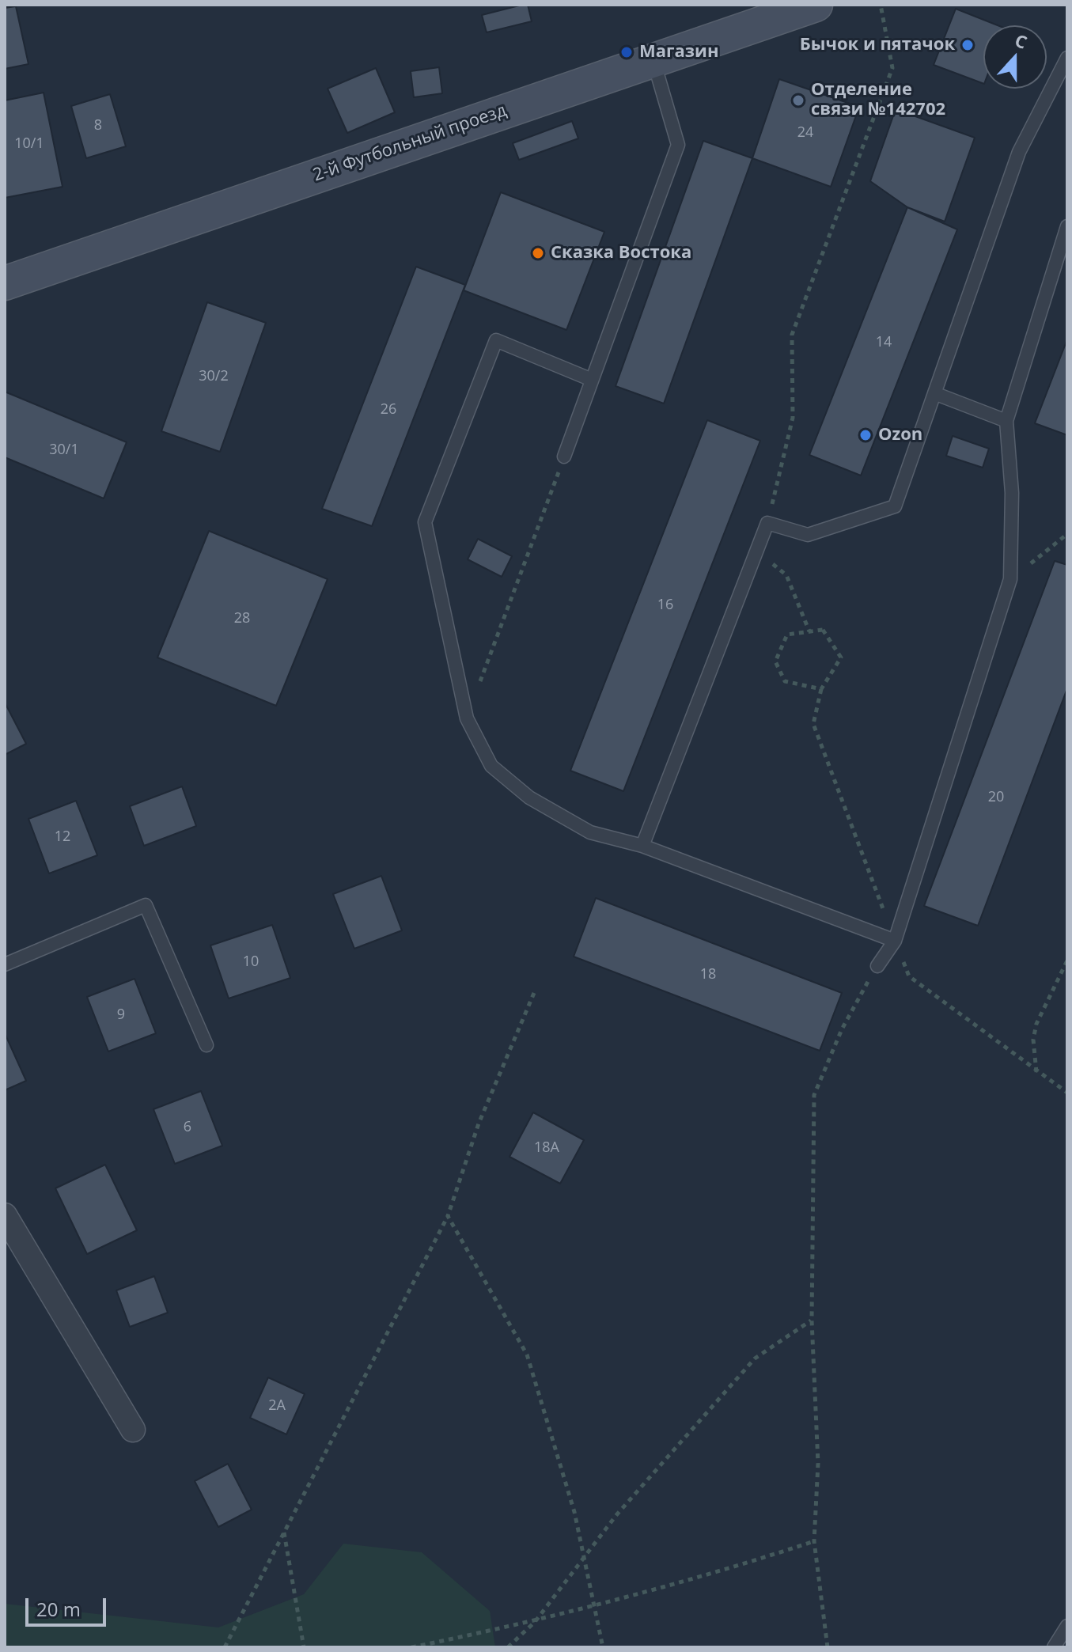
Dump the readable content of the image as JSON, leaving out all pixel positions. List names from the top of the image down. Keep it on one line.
{"streets":{"street":["2-й Футбольный проезд"]},"places":["Бычок и пятачок","Магазин","Отделение связи №142702","Сказка Востока","Ozon"],"house_numbers":["8","24","10/1","14","30/2","26","30/1","16","28","20","12","10","18","9","6","18А","2А"],"scale_bar":"20 m","north":"top"}
